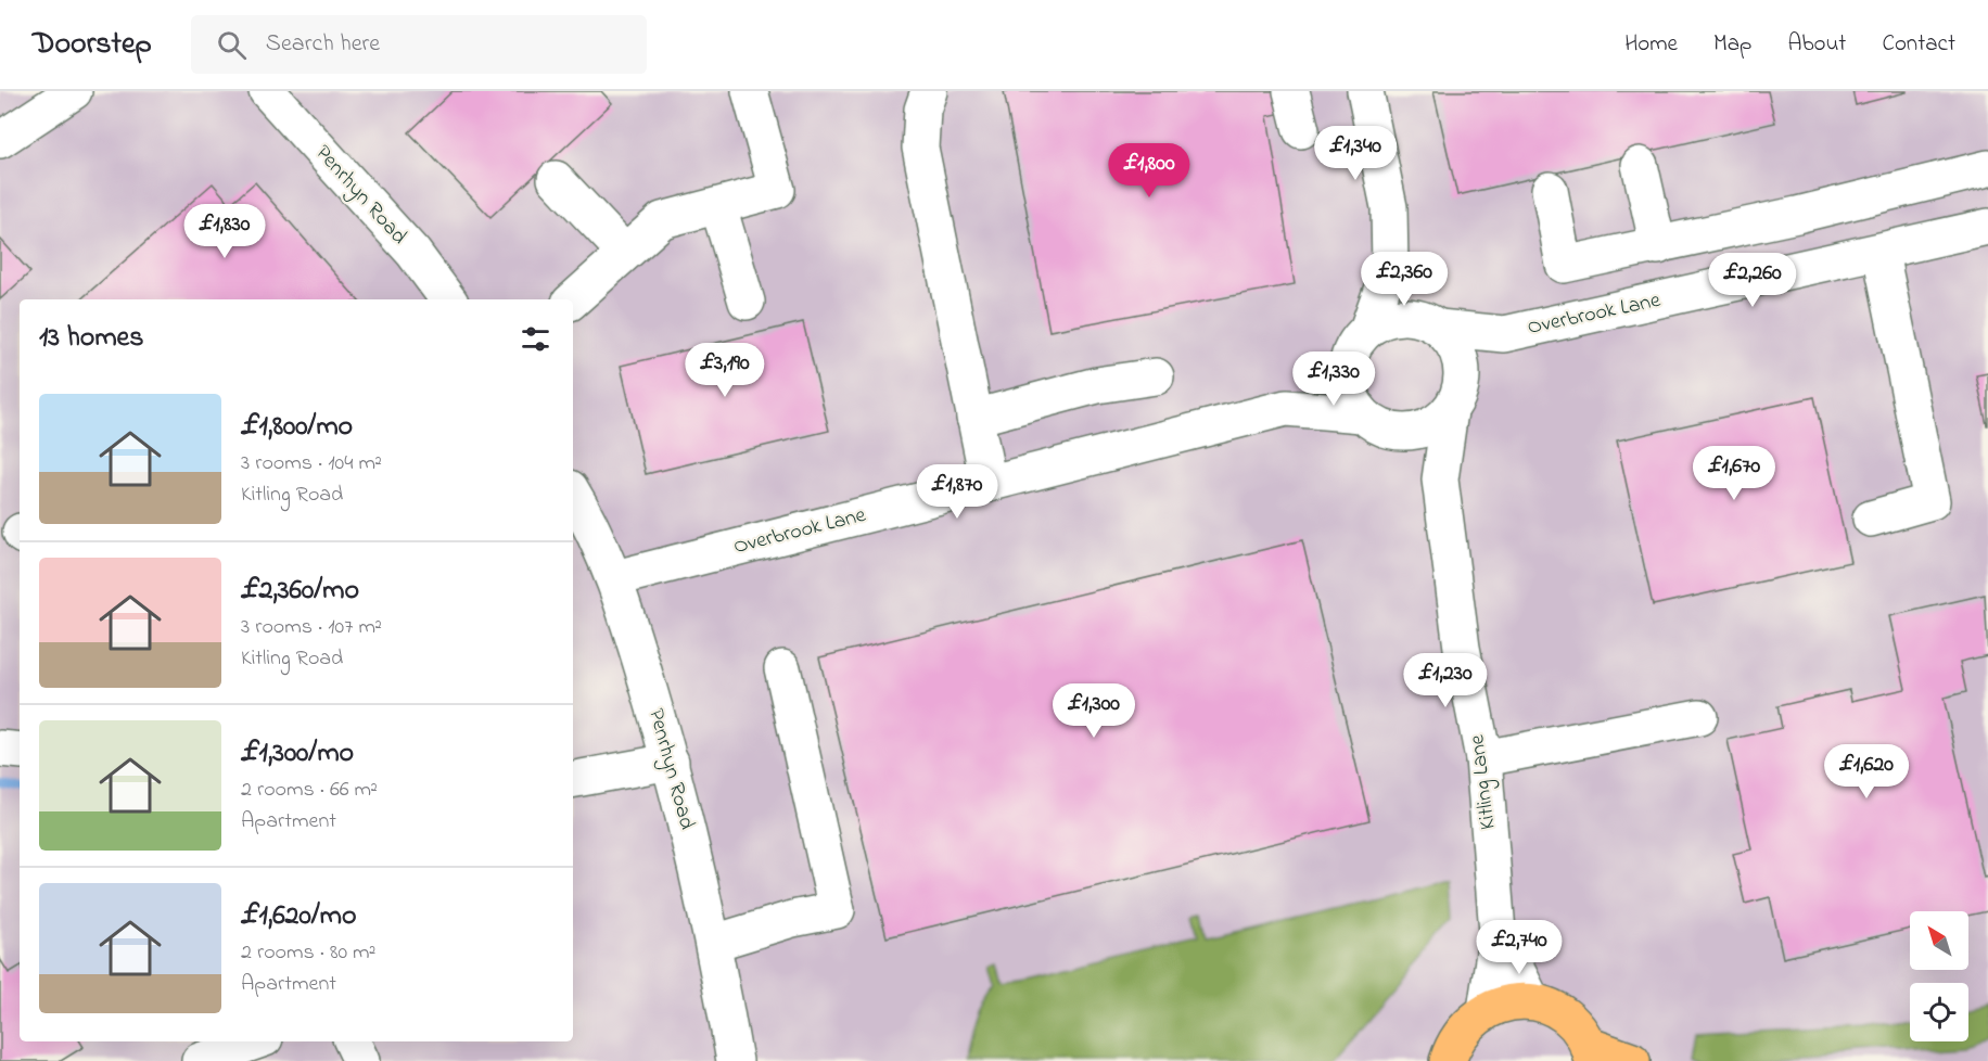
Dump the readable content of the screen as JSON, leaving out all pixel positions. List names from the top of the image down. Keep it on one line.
{"streets":{"street":["Penrhyn Road","Overbrook Lane","Kitling Lane"]},"crossings":[["Penrhyn Road","Overbrook Lane"],["Overbrook Lane","Kitling Lane"]],"north":"top left","page":{"header":"Doorstep","search":"Search here","nav":["Home","Map","About","Contact"],"price":["£1,340","£1,800","£1,830","£2,360","£2,260","£3,190","£1,330","£1,670","£1,870","£1,230","£1,300","£1,620","£2,740"],"heading":"13 homes","list":[{"name":"£1,800/mo","note":"3 rooms · 104 m² · Kitling Road"},{"name":"£2,360/mo","note":"3 rooms · 107 m² · Kitling Road"},{"name":"£1,300/mo","note":"2 rooms · 66 m² · Apartment"},{"name":"£1,620/mo","note":"2 rooms · 80 m² · Apartment"}]}}
